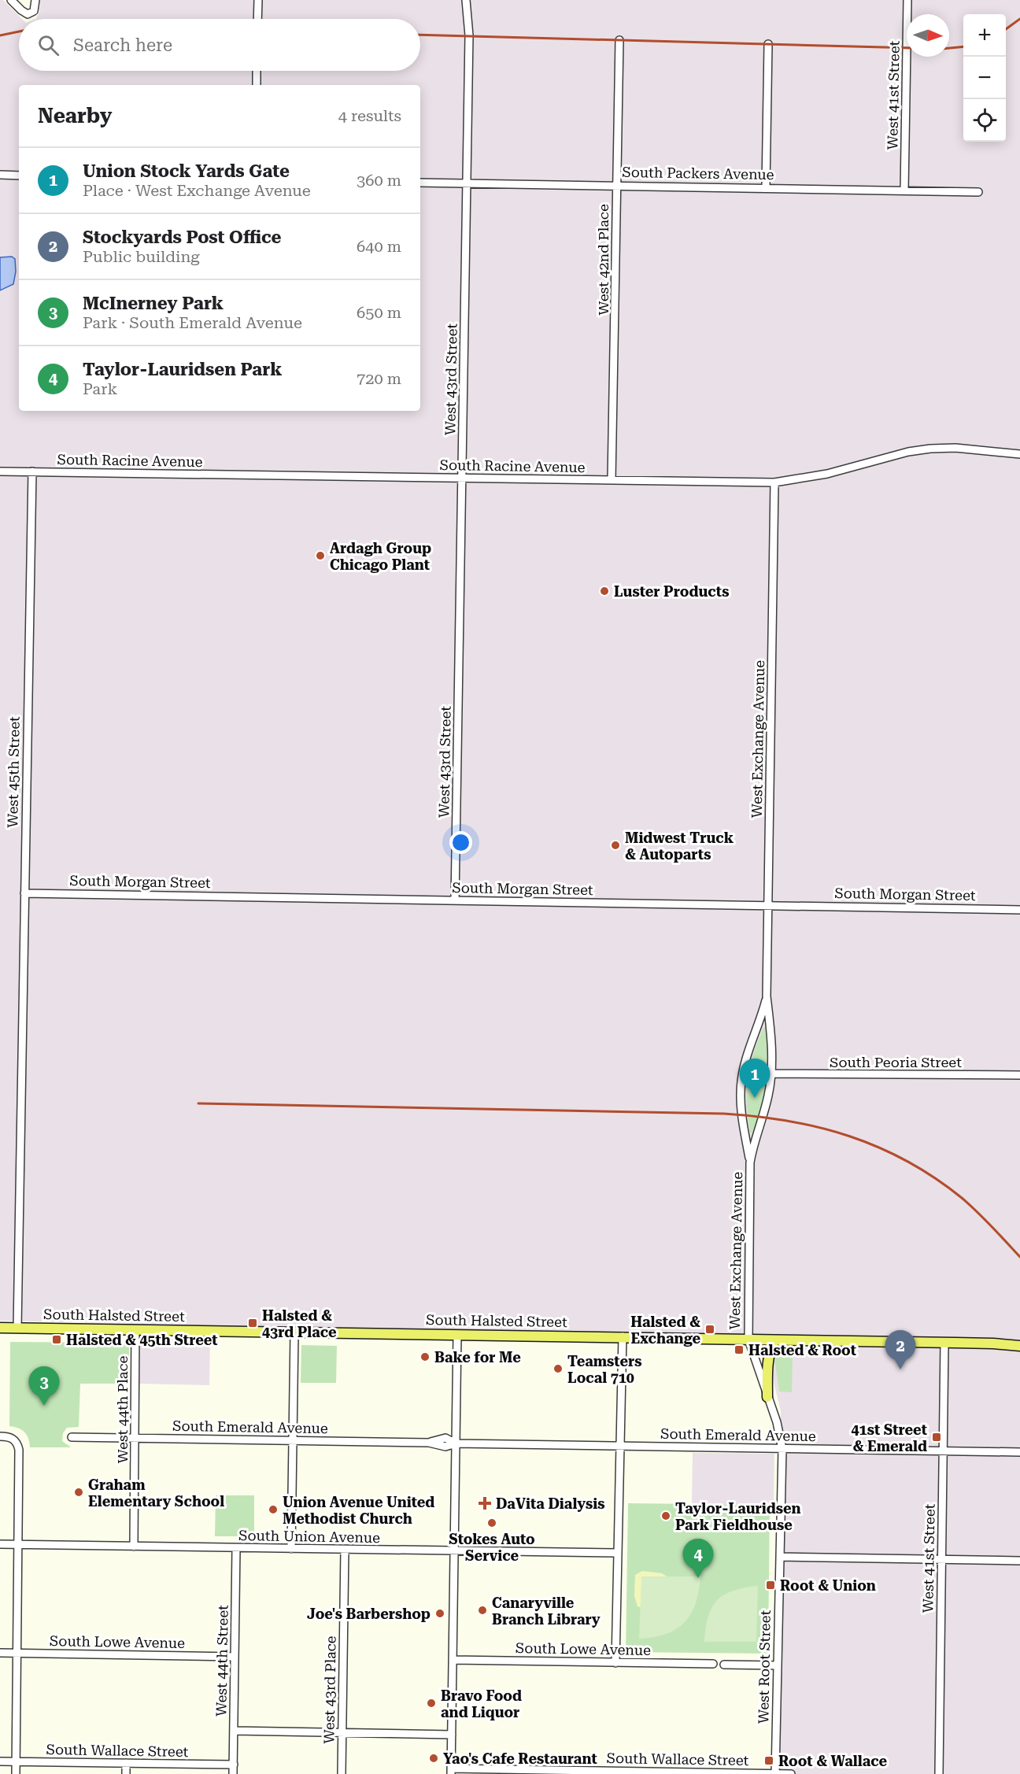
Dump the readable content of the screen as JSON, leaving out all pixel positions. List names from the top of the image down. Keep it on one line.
{"streets":{"main road":["South Halsted Street"],"street":["West 41st Street","South Packers Avenue","West 42nd Place","West 43rd Street","South Racine Avenue","West Exchange Avenue","West 45th Street","South Morgan Street","South Peoria Street","West 44th Place","South Emerald Avenue","South Union Avenue","South Lowe Avenue","West 44th Street","West Root Street","West 43rd Place","South Wallace Street"]},"crossings":[["West 41st Street","South Packers Avenue"],["West 41st Street","South Halsted Street"],["West 41st Street","South Emerald Avenue"],["South Packers Avenue","West 42nd Place"],["South Packers Avenue","West 43rd Street"],["West 42nd Place","South Racine Avenue"],["West 43rd Street","South Racine Avenue"],["West 43rd Street","South Morgan Street"],["South Racine Avenue","West Exchange Avenue"],["South Racine Avenue","West 45th Street"],["West Exchange Avenue","South Morgan Street"],["West Exchange Avenue","South Peoria Street"],["West Exchange Avenue","South Halsted Street"],["West Exchange Avenue","West Root Street"],["West 45th Street","South Morgan Street"],["West 45th Street","South Halsted Street"],["South Halsted Street","West 44th Place"],["South Halsted Street","West Root Street"],["West 44th Place","South Emerald Avenue"],["West 44th Place","South Union Avenue"],["South Emerald Avenue","West Root Street"],["South Union Avenue","West 44th Street"],["South Union Avenue","West 43rd Place"],["South Lowe Avenue","West 44th Street"],["West 44th Street","South Wallace Street"],["West Root Street","South Wallace Street"]],"places":{"other":["Ardagh Group Chicago Plant","Luster Products","Midwest Truck & Autoparts","Bake for Me","Teamsters Local 710","Graham Elementary School","Union Avenue United Methodist Church","Taylor-Lauridsen Park Fieldhouse","Stokes Auto Service","Canaryville Branch Library","Joe's Barbershop","Bravo Food and Liquor","Yao's Cafe Restaurant"],"transit":["Halsted & 43rd Place","Halsted & Exchange","Halsted & 45th Street","Halsted & Root","41st Street & Emerald","Root & Union","Root & Wallace"],"health":["DaVita Dialysis"]},"north":"right","page":{"map_buttons":["+","−"],"search":"Search here","heading":["Nearby","4 results"],"list":[{"mark":"1","name":"Union Stock Yards Gate","note":"Place · West Exchange Avenue","value":"360 m"},{"mark":"2","name":"Stockyards Post Office","note":"Public building","value":"640 m"},{"mark":"3","name":"McInerney Park","note":"Park · South Emerald Avenue","value":"650 m"},{"mark":"4","name":"Taylor-Lauridsen Park","note":"Park","value":"720 m"}],"pins":["1","2","3","4"]}}
